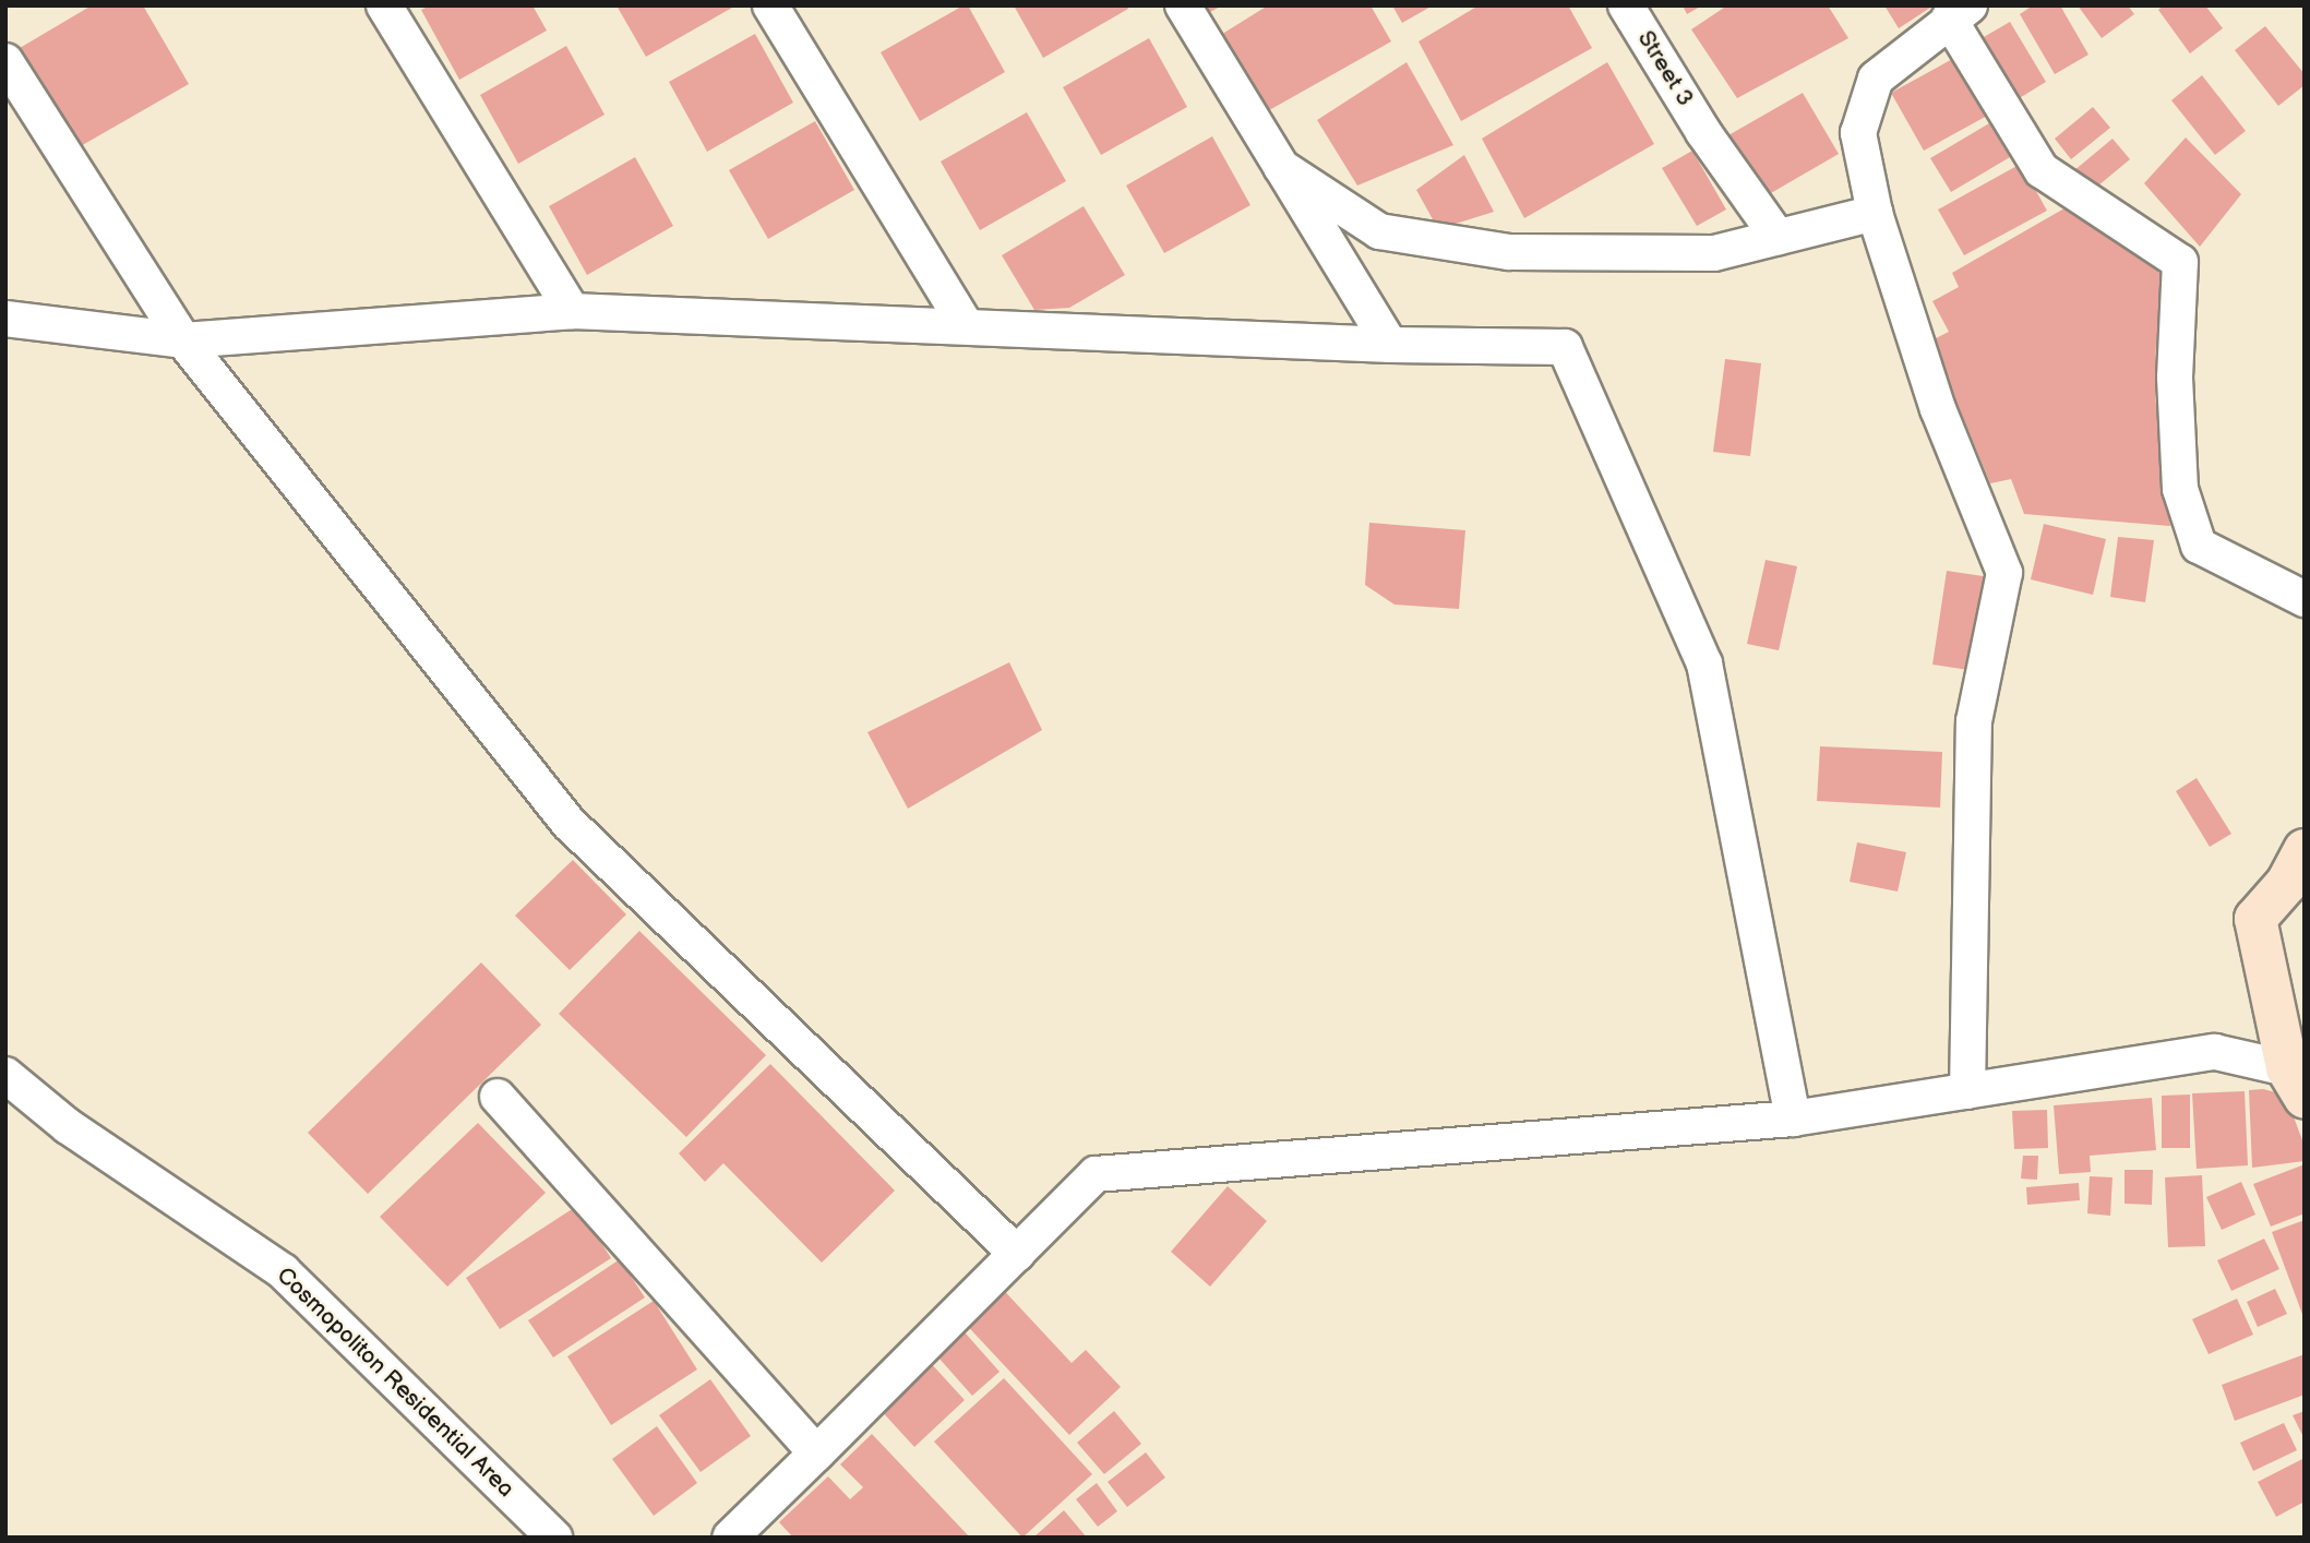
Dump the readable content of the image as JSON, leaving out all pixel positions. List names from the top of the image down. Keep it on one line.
{"streets":{"street":["Street 3","Cosmopoliton Residential Area"]}}
